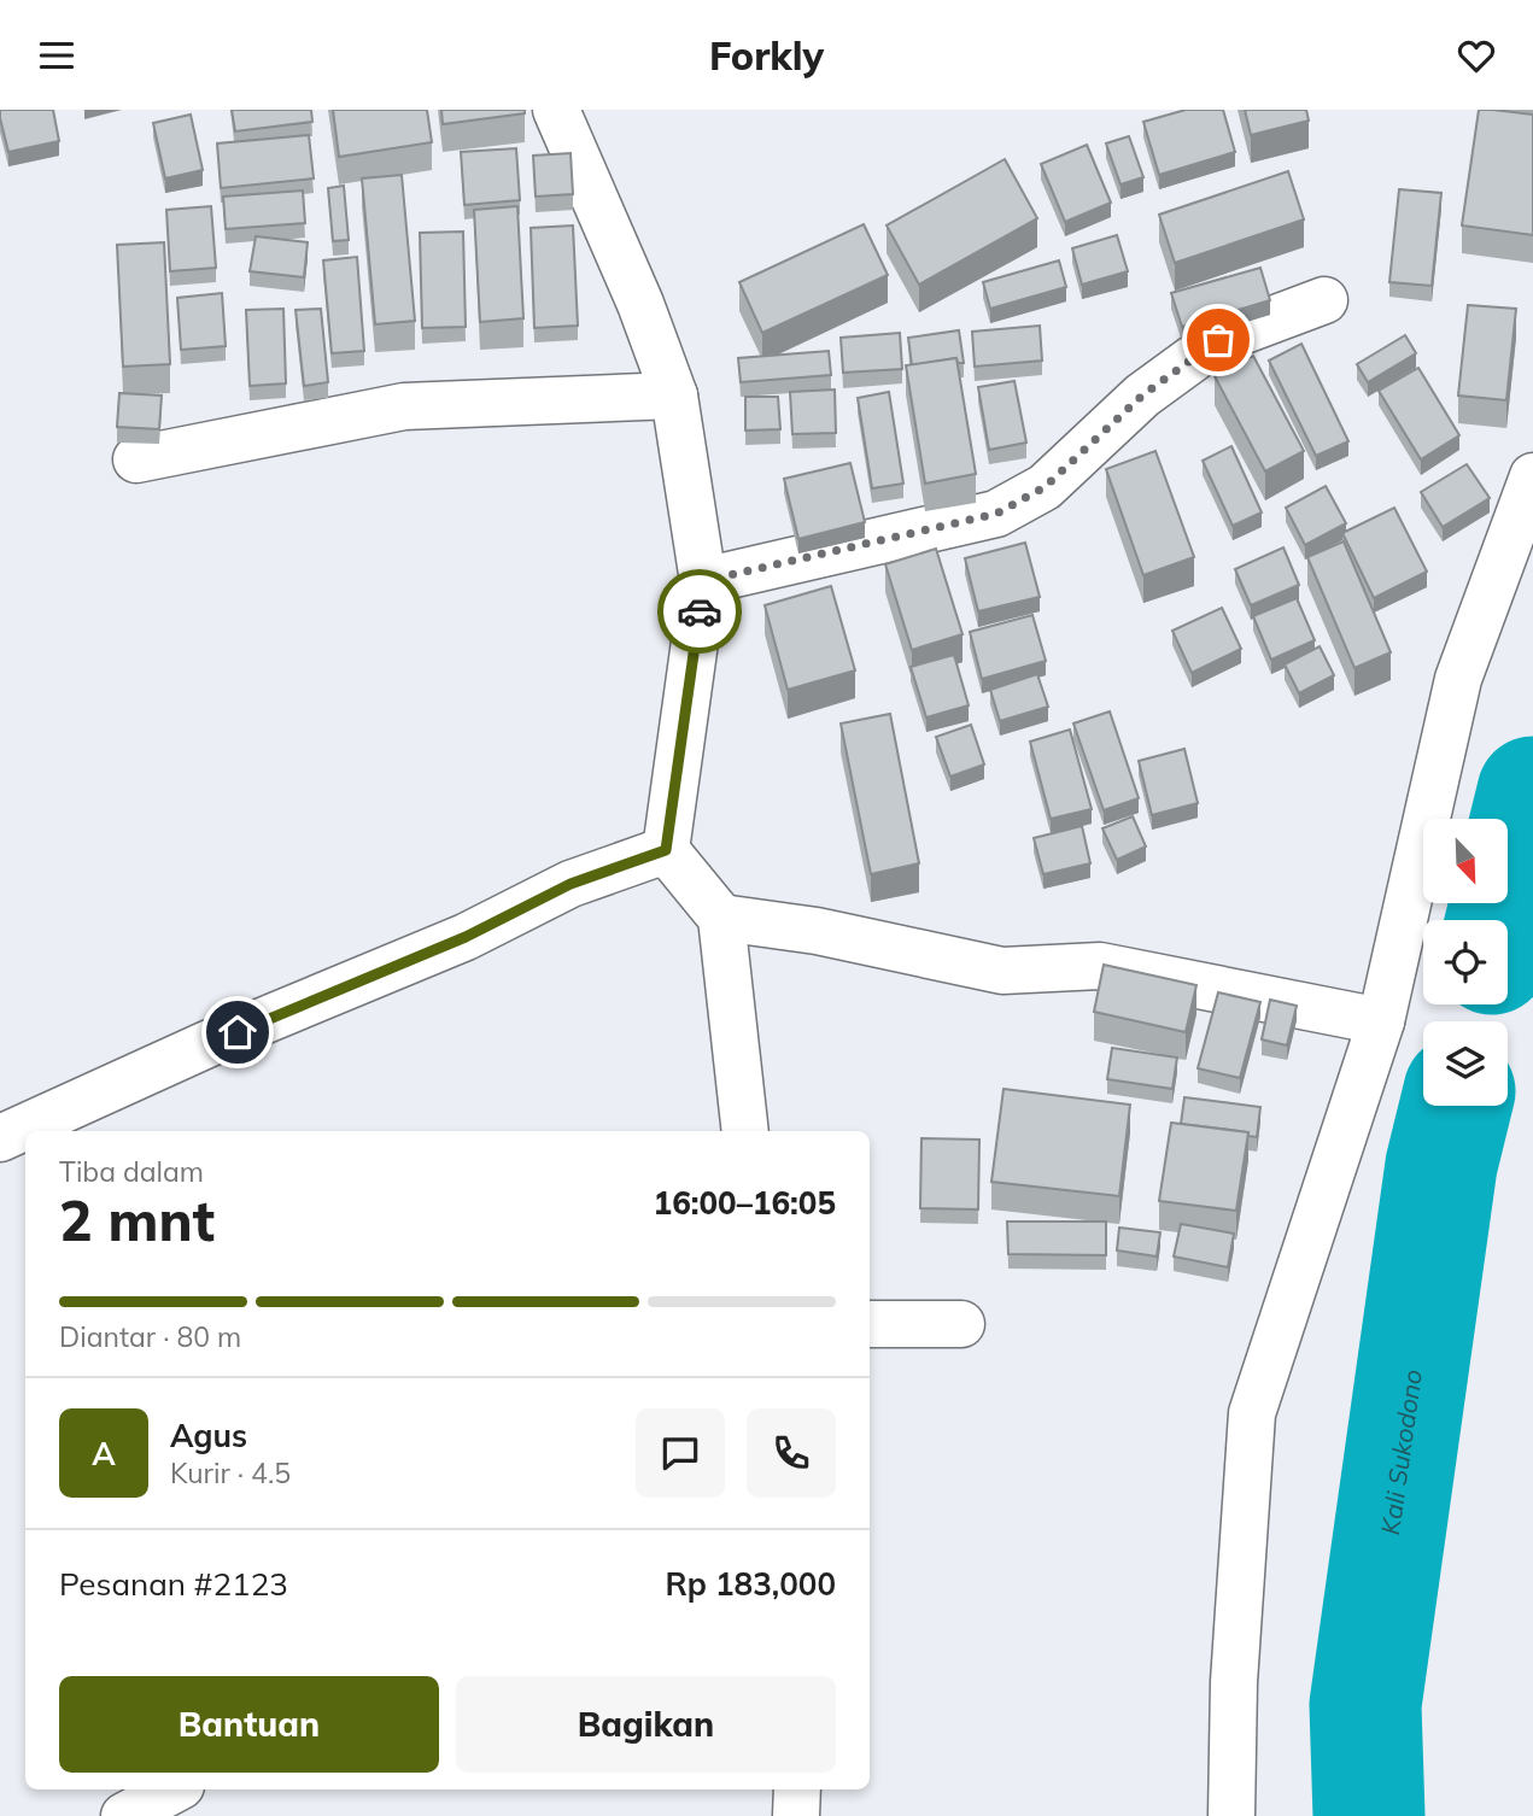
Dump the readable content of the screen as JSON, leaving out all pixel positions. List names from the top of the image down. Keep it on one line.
{"water":["Kali Sukodono"],"north":"bottom right","page":{"header":"Forkly","heading":["2 mnt","Tiba dalam","16:00–16:05"],"panel":["Agus","Kurir · 4.5","Pesanan #2123","Rp 183,000"],"bar":"Diantar · 80 m","round":"A","buttons":["Bantuan","Bagikan"]}}
